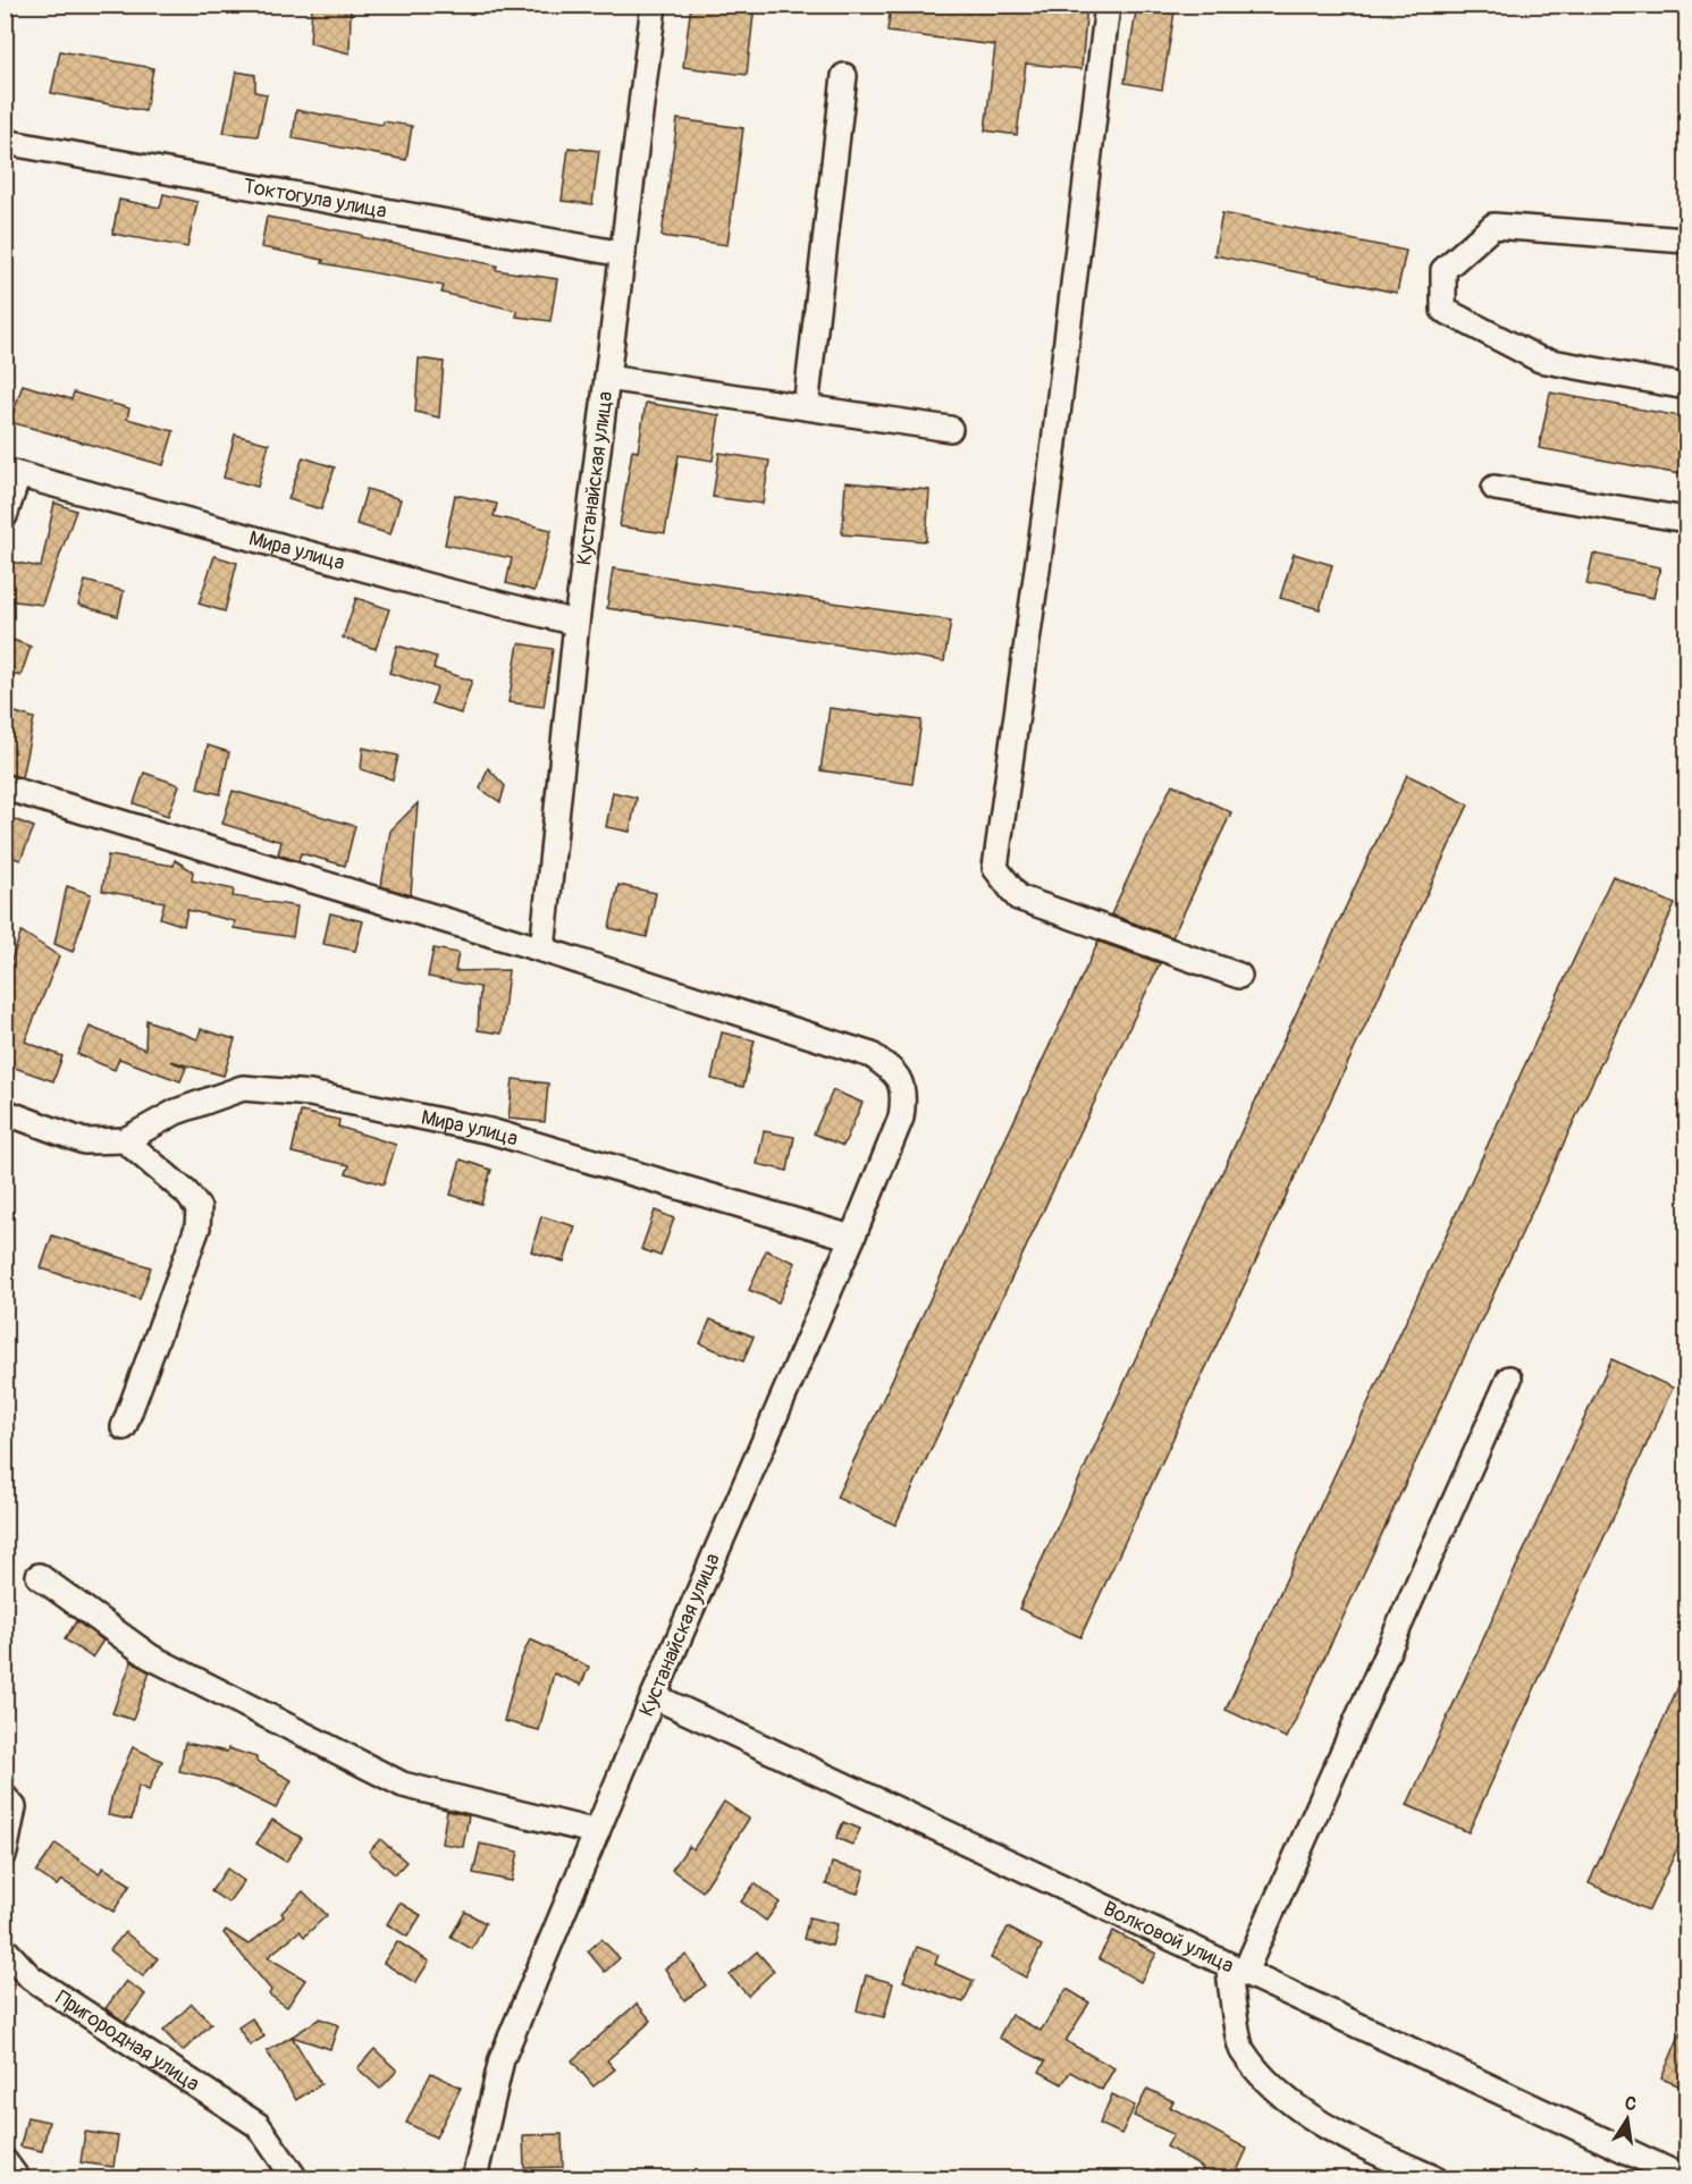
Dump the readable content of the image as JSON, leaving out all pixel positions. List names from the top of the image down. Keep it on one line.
{"streets":{"street":["Токтогула улица","Кустанайская улица","Мира улица","Волковой улица","Пригородная улица"]},"crossings":[["Токтогула улица","Кустанайская улица"],["Кустанайская улица","Мира улица"],["Кустанайская улица","Волковой улица"]],"north":"top"}
